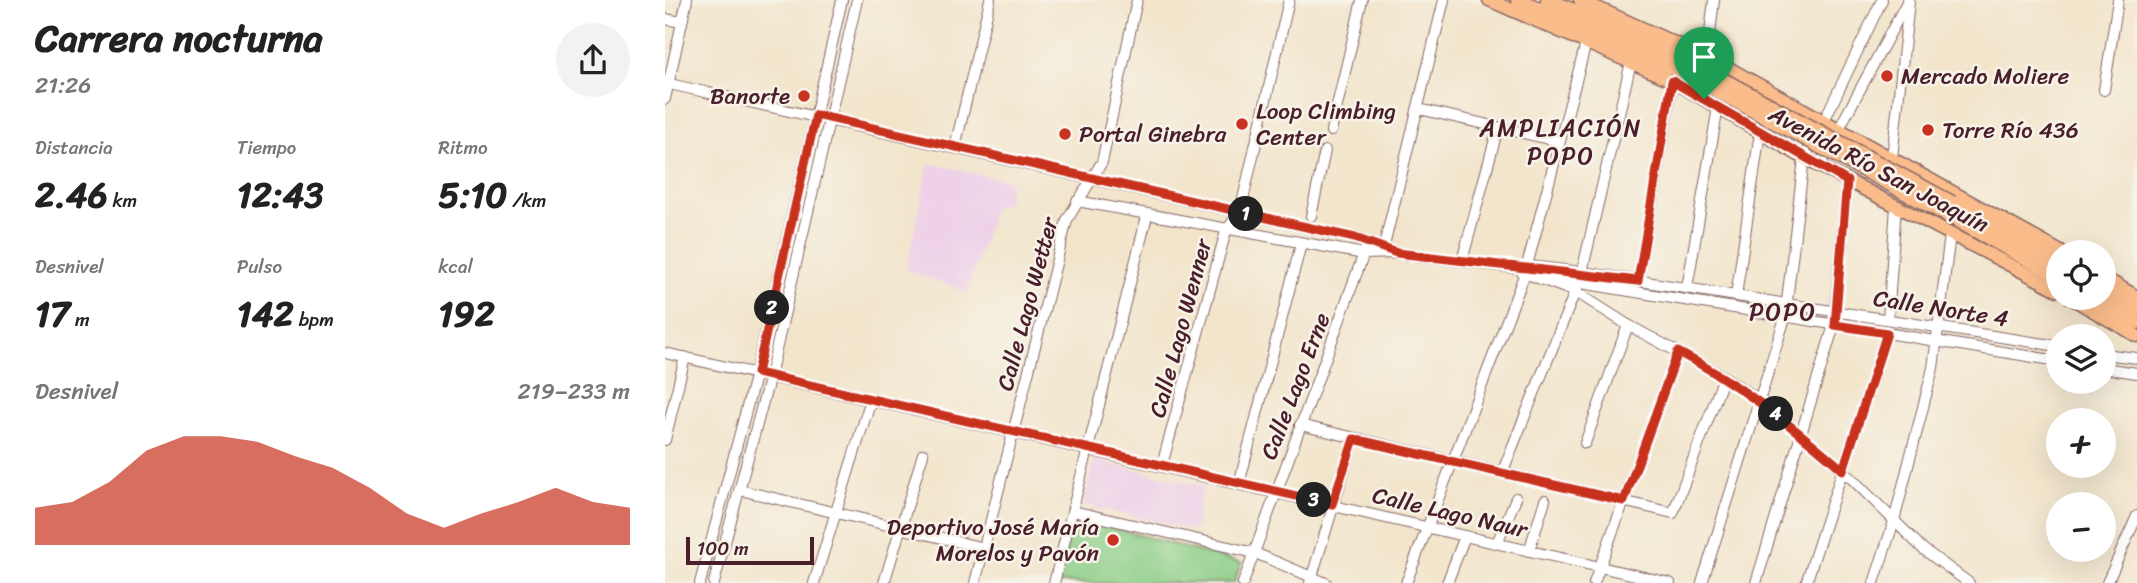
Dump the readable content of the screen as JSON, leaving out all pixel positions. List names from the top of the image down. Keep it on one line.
{"streets":{"highway":["Avenida Río San Joaquín"],"street":["Calle Lago Wetter","Calle Norte 4","Calle Lago Wenner","Calle Lago Erne","Calle Lago Naur"]},"crossings":[["Calle Lago Wetter","Calle Lago Naur"],["Calle Lago Wenner","Calle Lago Naur"],["Calle Lago Erne","Calle Lago Naur"]],"districts":["AMPLIACIÓN POPO","POPO"],"places":["Mercado Moliere","Banorte","Loop Climbing Center","Torre Río 436","Portal Ginebra","Deportivo José María Morelos y Pavón"],"scale_bar":"100 m","page":{"heading":["Carrera nocturna","21:26"],"stats":[["Distancia","2.46 km"],["Tiempo","12:43"],["Ritmo","5:10 /km"],["Desnivel","17 m"],["Pulso","142 bpm"],["kcal","192"]],"pins":["1","2","4","3"],"map_buttons":["+","−"],"chart":["Desnivel","219–233 m"],"scale":"100 m"}}
